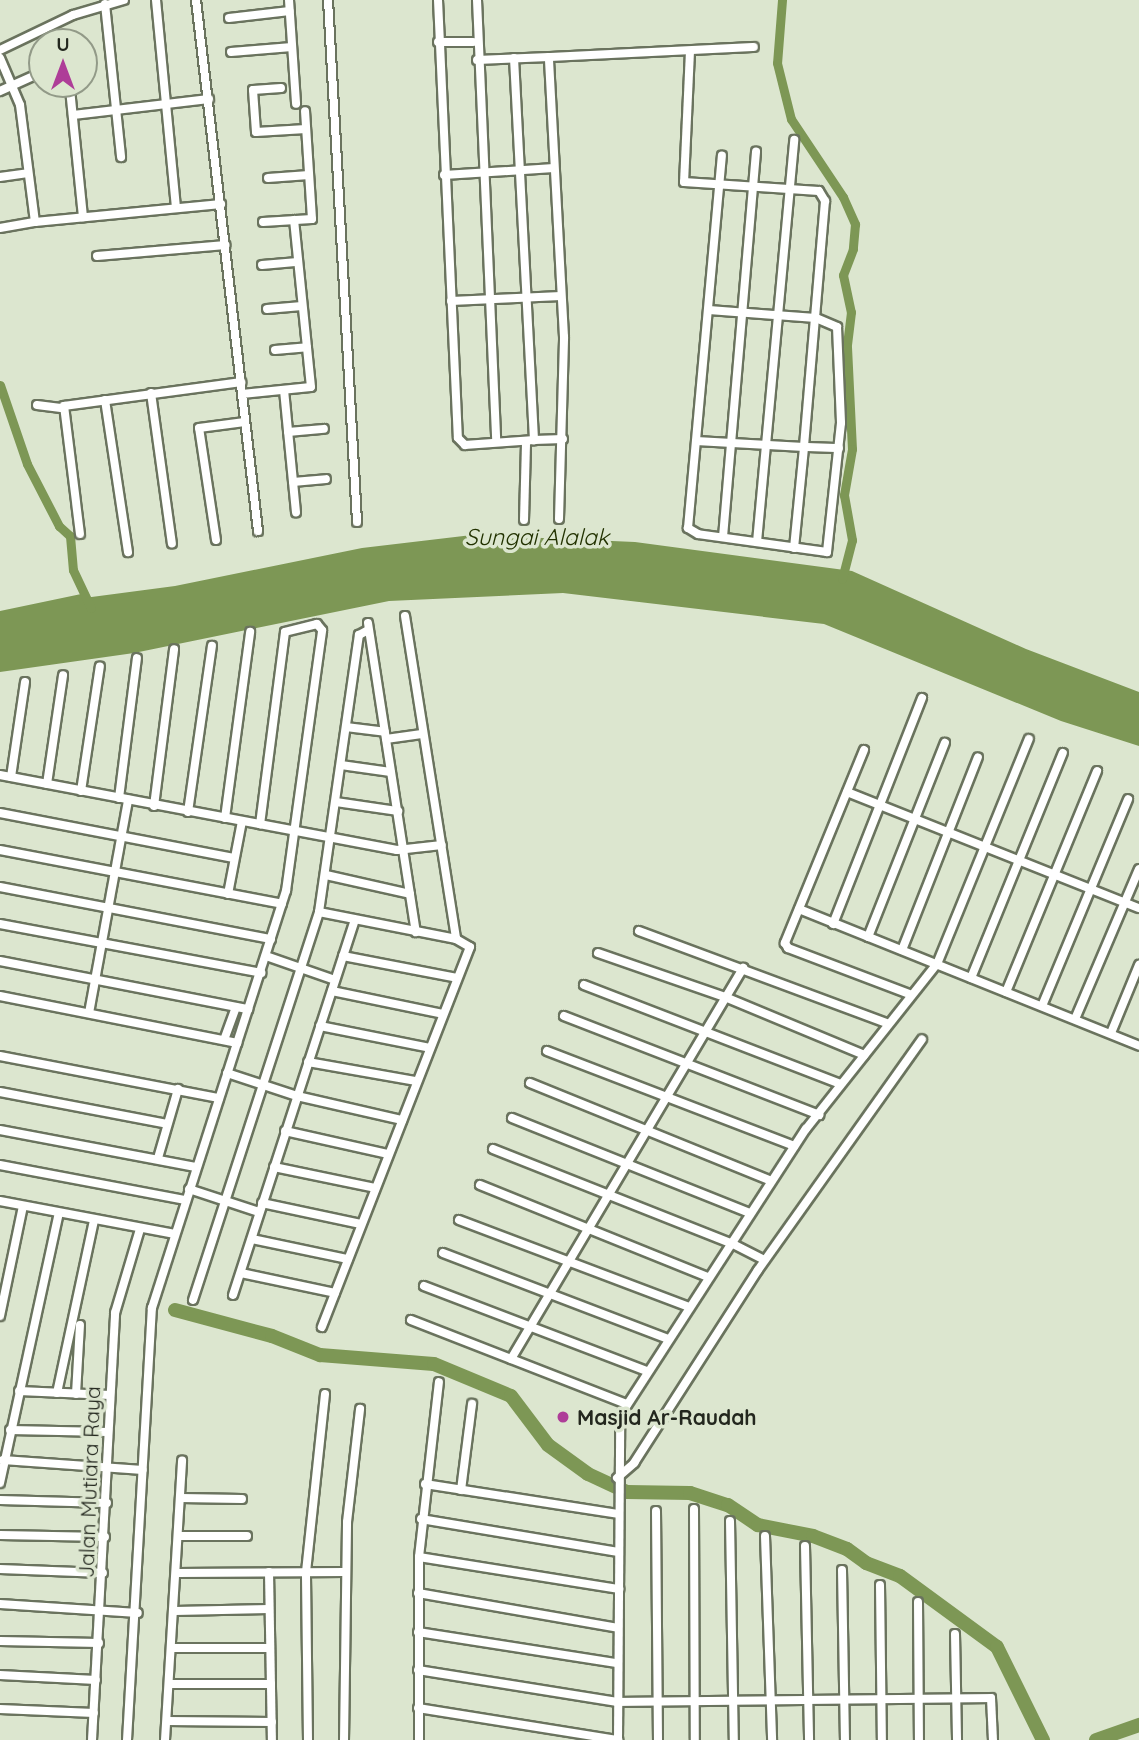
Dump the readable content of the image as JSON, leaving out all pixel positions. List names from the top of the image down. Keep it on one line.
{"streets":{"street":["Jalan Mutiara Raya"]},"water":["Sungai Alalak"],"places":["Masjid Ar-Raudah"],"north":"top"}
